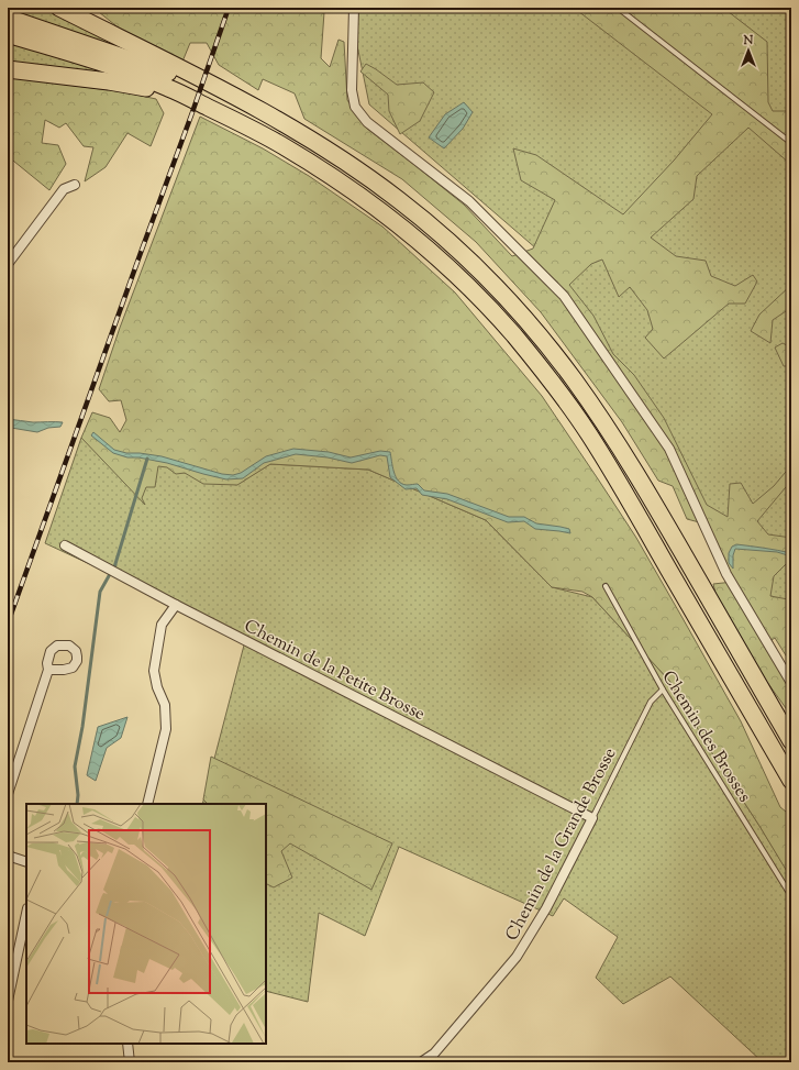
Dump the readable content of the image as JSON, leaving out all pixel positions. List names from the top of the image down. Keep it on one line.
{"streets":{"street":["Chemin de la Petite Brosse","Chemin de la Grande Brosse"],"lane":["Chemin des Brosses"]},"crossings":[["Chemin de la Petite Brosse","Chemin de la Grande Brosse"],["Chemin des Brosses","Chemin de la Grande Brosse"]],"north":"top"}
